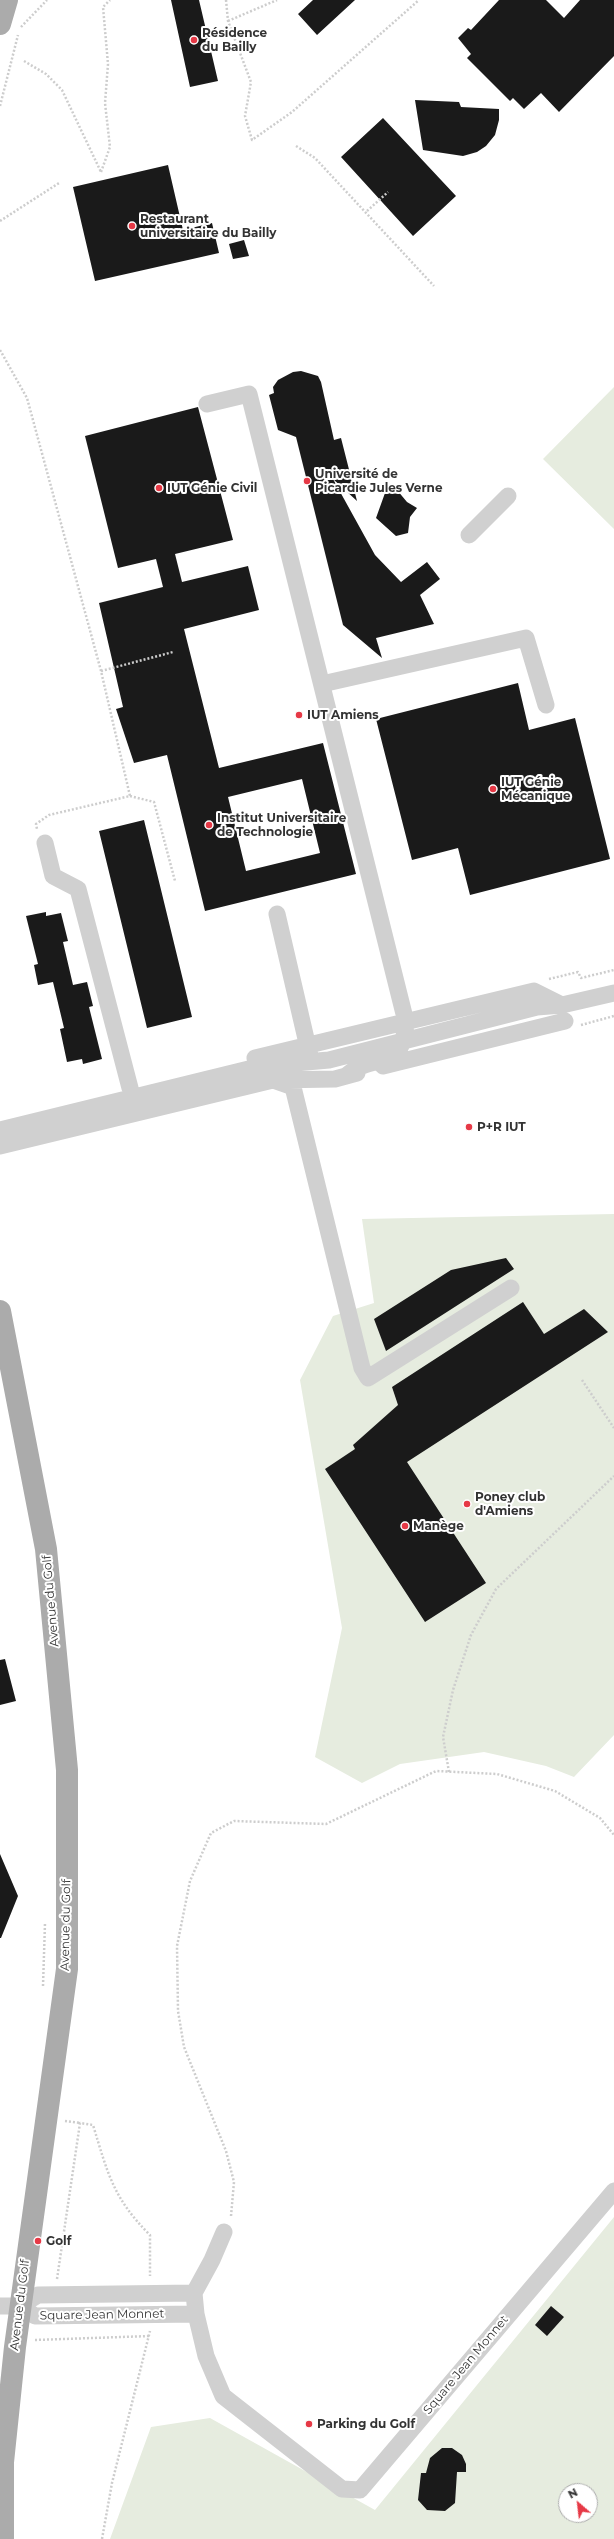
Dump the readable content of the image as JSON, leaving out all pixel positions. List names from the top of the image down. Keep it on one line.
{"streets":{"main road":["Avenue du Golf"],"street":["Square Jean Monnet"]},"crossings":[["Avenue du Golf","Square Jean Monnet"]],"places":["Résidence du Bailly","Restaurant universitaire du Bailly","Université de Picardie Jules Verne","IUT Génie Civil","IUT Amiens","IUT Génie Mécanique","Institut Universitaire de Technologie","P+R IUT","Poney club d'Amiens","Manège","Golf","Parking du Golf"],"north":"top left"}
